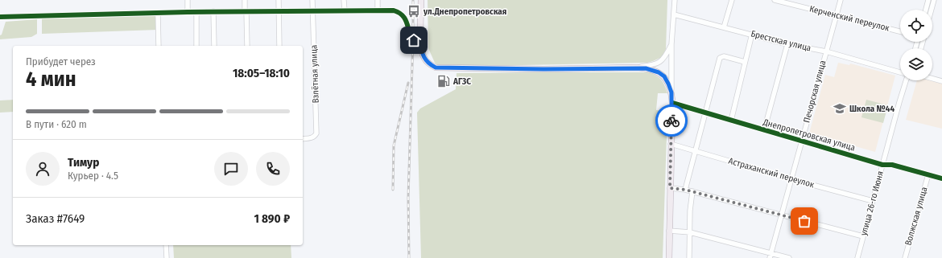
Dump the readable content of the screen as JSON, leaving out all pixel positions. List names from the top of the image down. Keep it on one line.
{"streets":{"street":["Керченский переулок","Брестская улица","Взлётная улица","Печорская улица","Днепропетровская улица","Астраханский переулок","улица 26-го Июня","Волжская улица"]},"crossings":[["Керченский переулок","Печорская улица"],["Брестская улица","Печорская улица"],["Печорская улица","Днепропетровская улица"],["Печорская улица","Астраханский переулок"],["Днепропетровская улица","улица 26-го Июня"],["Днепропетровская улица","Волжская улица"],["Астраханский переулок","улица 26-го Июня"]],"places":{"bus stop":["ул.Днепропетровская"],"fuel station":["АГЗС"],"school or university":["Школа №44"]},"page":{"heading":["4 мин","Прибудет через","18:05–18:10"],"panel":["Тимур","Курьер · 4.5","Заказ #7649","1 890 ₽"],"bar":"В пути · 620 m"}}
